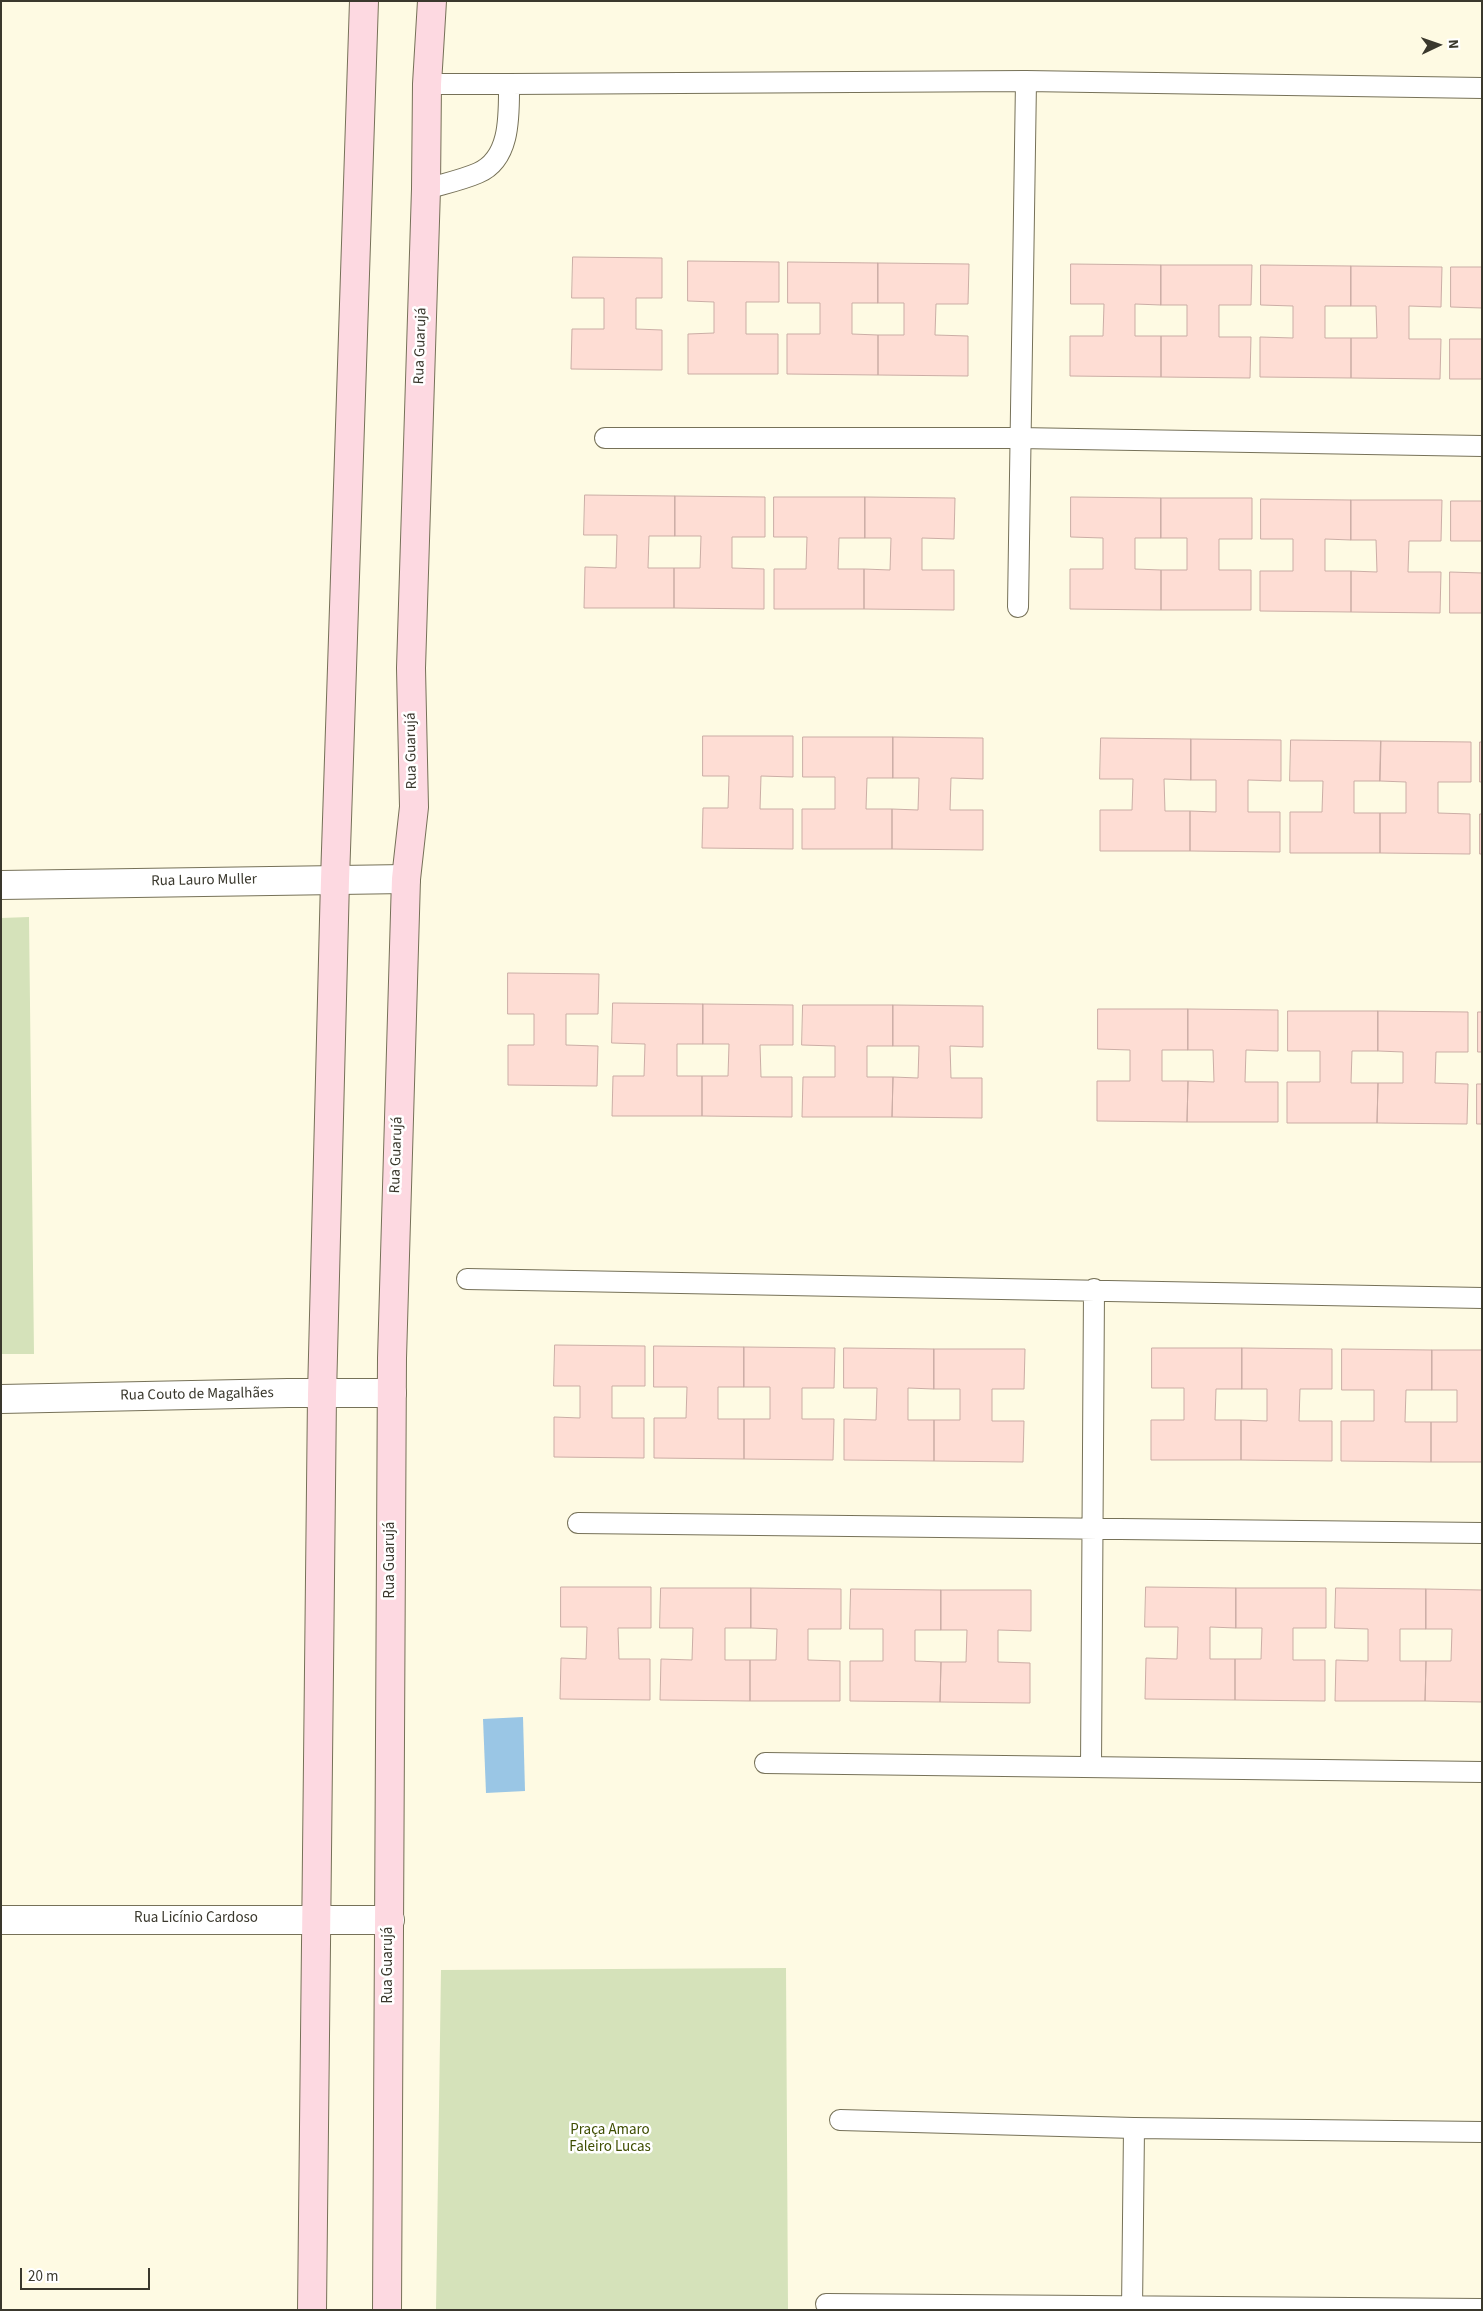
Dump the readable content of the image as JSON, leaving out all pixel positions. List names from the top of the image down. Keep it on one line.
{"streets":{"street":["Rua Guarujá","Rua Lauro Muller","Rua Couto de Magalhães","Rua Licínio Cardoso"]},"crossings":[["Rua Guarujá","Rua Lauro Muller"],["Rua Guarujá","Rua Couto de Magalhães"],["Rua Guarujá","Rua Licínio Cardoso"]],"parks":["Praça Amaro Faleiro Lucas"],"scale_bar":"20 m","north":"right"}
